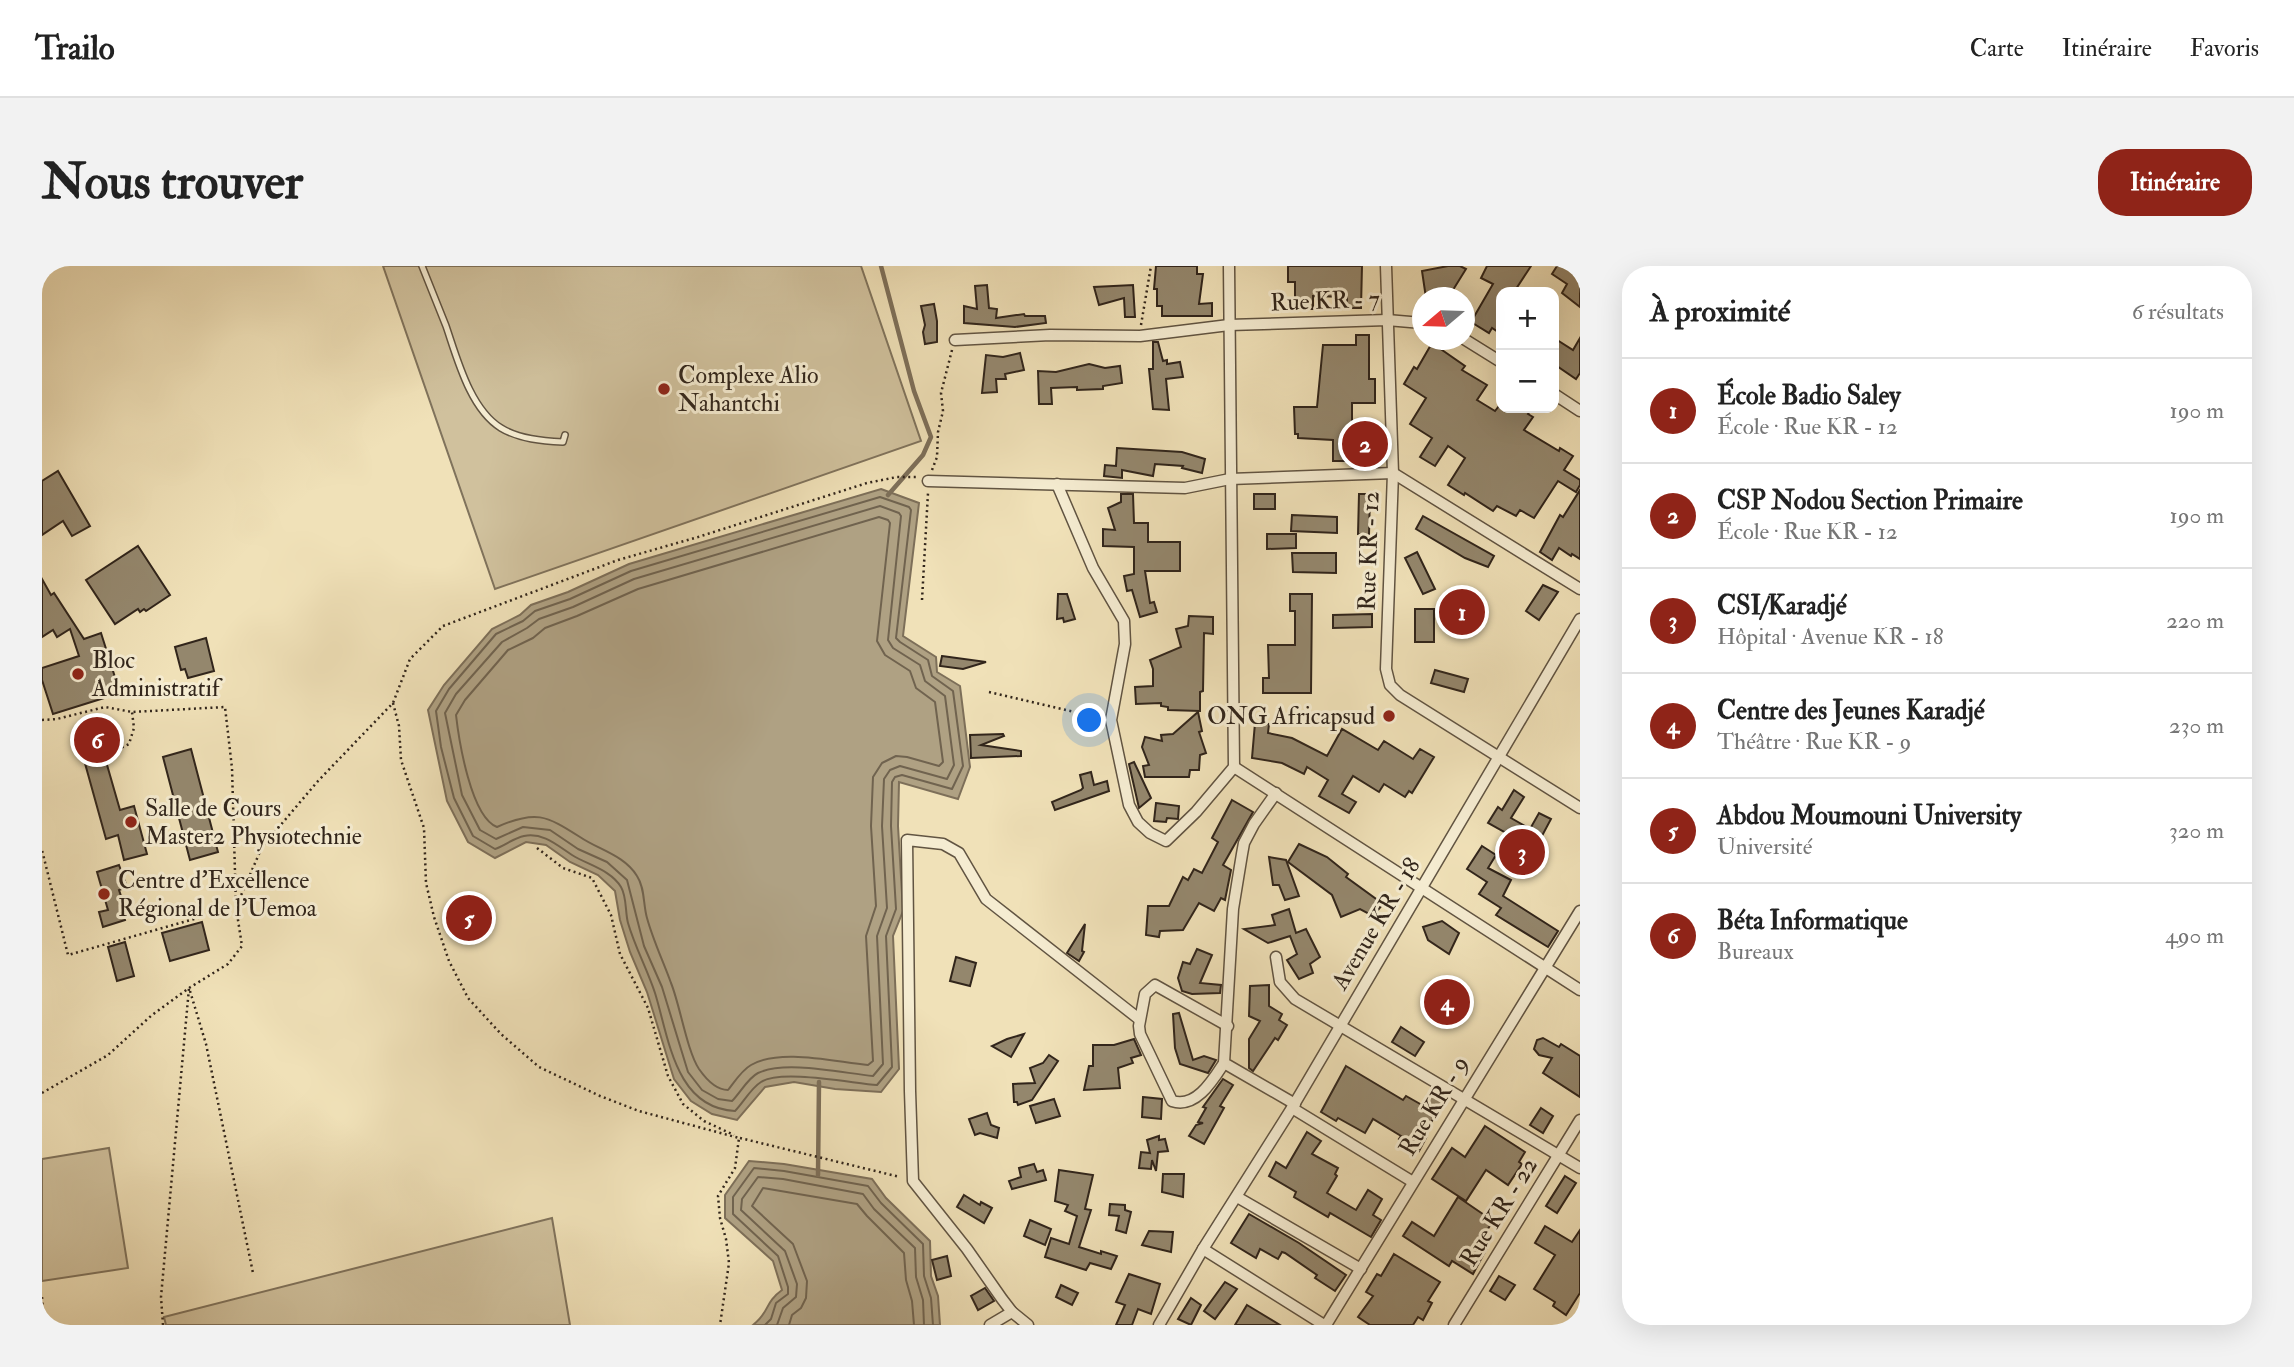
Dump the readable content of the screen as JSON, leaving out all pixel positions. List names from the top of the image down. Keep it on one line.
{"streets":{"street":["Rue KR - 7","Rue KR - 12","Avenue KR - 18","Rue KR - 9","Rue KR - 22"]},"crossings":[["Rue KR - 7","Rue KR - 12"],["Rue KR - 12","Avenue KR - 18"]],"places":["Complexe Alio Nahantchi","Bloc Administratif","ONG Africapsud","Salle de Cours Master2 Physiotechnie","Centre d'Excellence Régional de l'Uemoa"],"north":"left","page":{"header":"Trailo","nav":["Carte","Itinéraire","Favoris"],"buttons":"Itinéraire","title":"Nous trouver","heading":["À proximité","6 résultats"],"map_buttons":["+","−"],"list":[{"mark":"1","name":"École Badio Saley","note":"École · Rue KR - 12","value":"190 m"},{"mark":"2","name":"CSP Nodou Section Primaire","note":"École · Rue KR - 12","value":"190 m"},{"mark":"3","name":"CSI/Karadjé","note":"Hôpital · Avenue KR - 18","value":"220 m"},{"mark":"4","name":"Centre des Jeunes Karadjé","note":"Théâtre · Rue KR - 9","value":"230 m"},{"mark":"5","name":"Abdou Moumouni University","note":"Université","value":"320 m"},{"mark":"6","name":"Béta Informatique","note":"Bureaux","value":"490 m"}],"pins":["2","1","6","3","5","4"]}}
